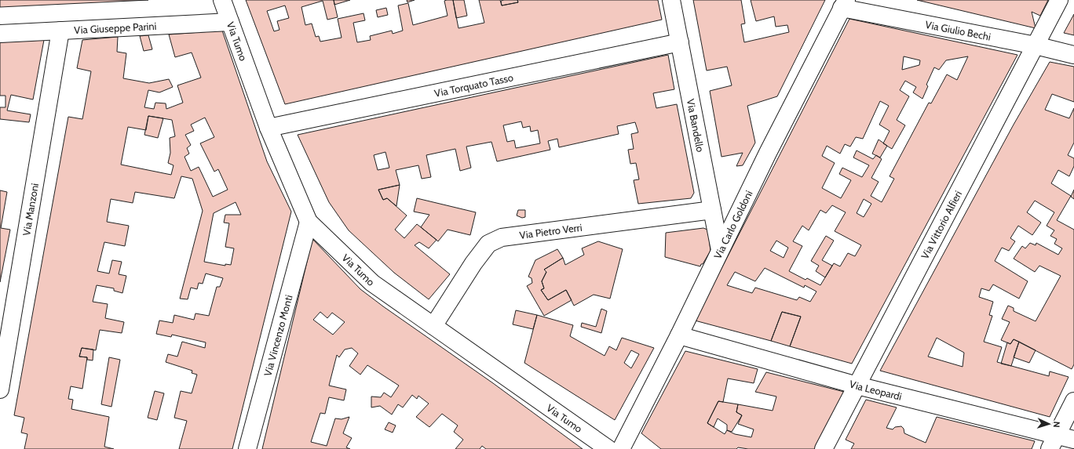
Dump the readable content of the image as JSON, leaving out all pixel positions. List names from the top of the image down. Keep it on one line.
{"streets":{"street":["Via Giuseppe Parini","Via Giulio Bechi","Via Tumo","Via Torquato Tasso","Via Bandello","Via Manzoni","Via Carlo Goldoni","Via Vittorio Alfieri","Via Pietro Verri","Via Vincenzo Monti","Via Leopardi"]},"crossings":[["Via Giuseppe Parini","Via Tumo"],["Via Giuseppe Parini","Via Manzoni"],["Via Giulio Bechi","Via Carlo Goldoni"],["Via Giulio Bechi","Via Vittorio Alfieri"],["Via Tumo","Via Torquato Tasso"],["Via Tumo","Via Pietro Verri"],["Via Tumo","Via Vincenzo Monti"],["Via Torquato Tasso","Via Bandello"],["Via Bandello","Via Carlo Goldoni"],["Via Bandello","Via Pietro Verri"],["Via Carlo Goldoni","Via Leopardi"],["Via Vittorio Alfieri","Via Leopardi"]],"north":"right"}
